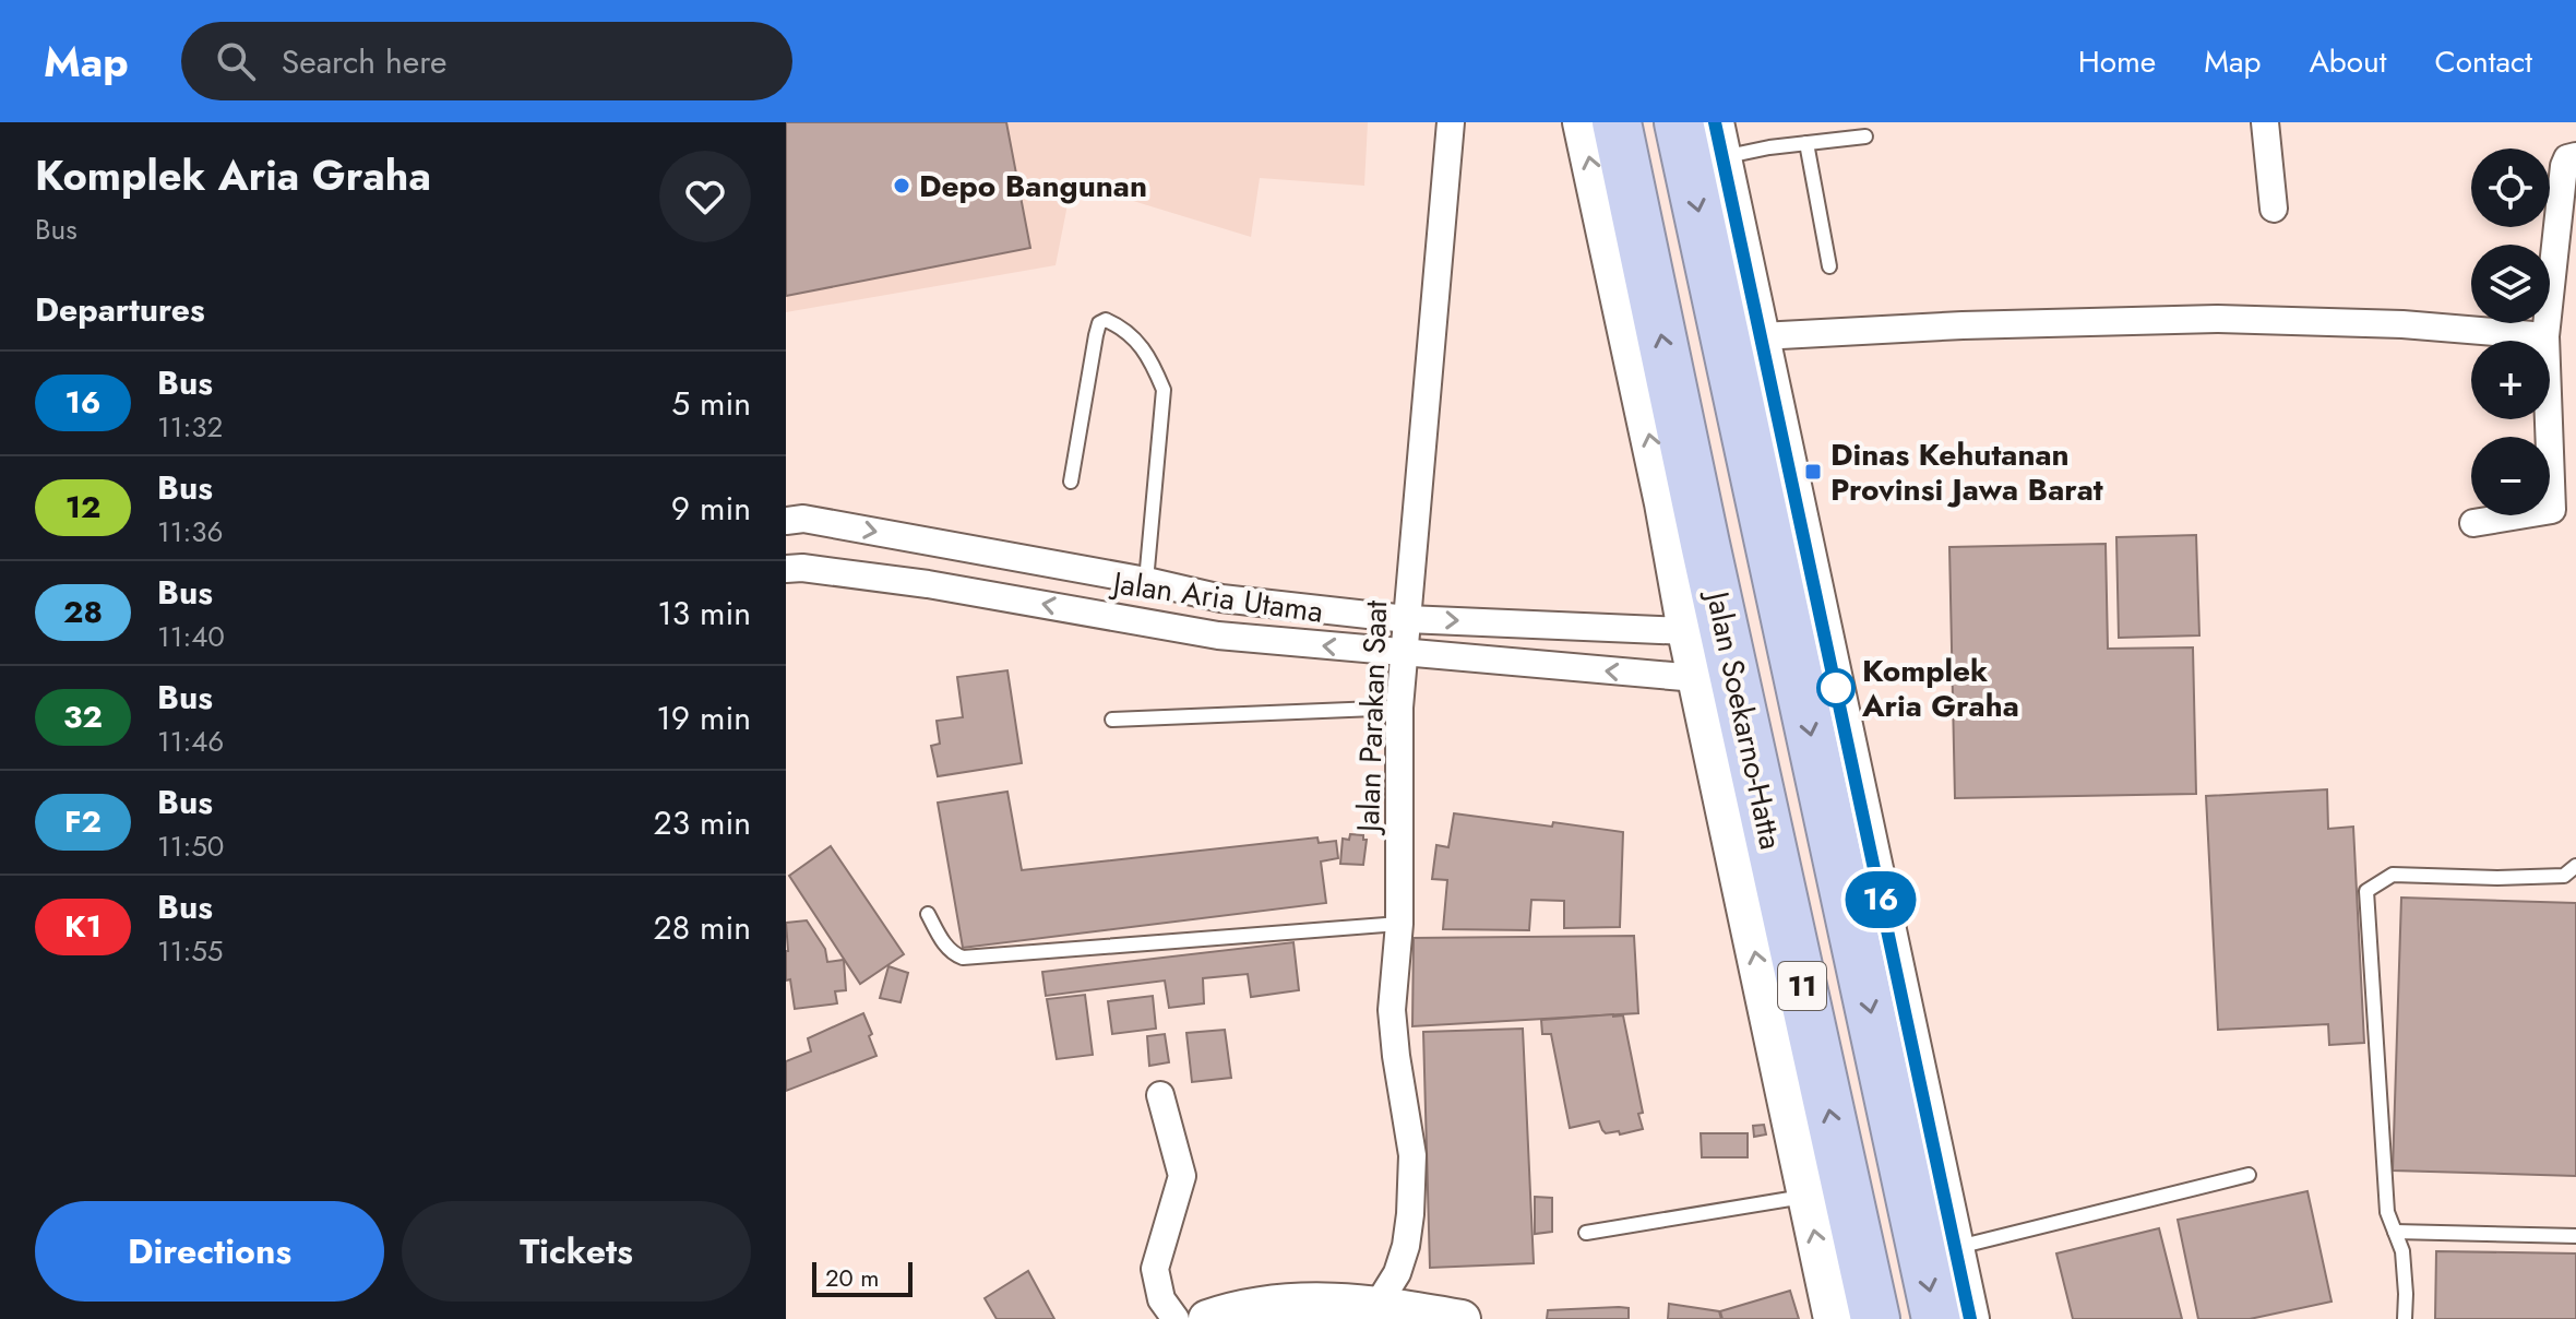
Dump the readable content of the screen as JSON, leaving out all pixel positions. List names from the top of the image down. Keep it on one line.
{"streets":{"highway":["Jalan Soekarno-Hatta","11"],"street":["Jalan Aria Utama","Jalan Parakan Saat"]},"crossings":[["Jalan Aria Utama","Jalan Parakan Saat"],["Jalan Aria Utama","Jalan Soekarno-Hatta"]],"places":{"other":["Depo Bangunan","Komplek Aria Graha"],"transit":["Dinas Kehutanan Provinsi Jawa Barat"]},"lines":["bus line 16"],"scale_bar":"20 m","page":{"header":"Map","search":"Search here","nav":["Home","Map","About","Contact"],"heading":[["Komplek Aria Graha","Bus"],"Departures"],"on_map":"16","map_buttons":["+","−"],"list":[{"mark":"16","name":"Bus","note":"11:32","value":"5 min"},{"mark":"12","name":"Bus","note":"11:36","value":"9 min"},{"mark":"28","name":"Bus","note":"11:40","value":"13 min"},{"mark":"32","name":"Bus","note":"11:46","value":"19 min"},{"mark":"F2","name":"Bus","note":"11:50","value":"23 min"},{"mark":"K1","name":"Bus","note":"11:55","value":"28 min"}],"buttons":["Directions","Tickets"],"scale":"20 m"}}
